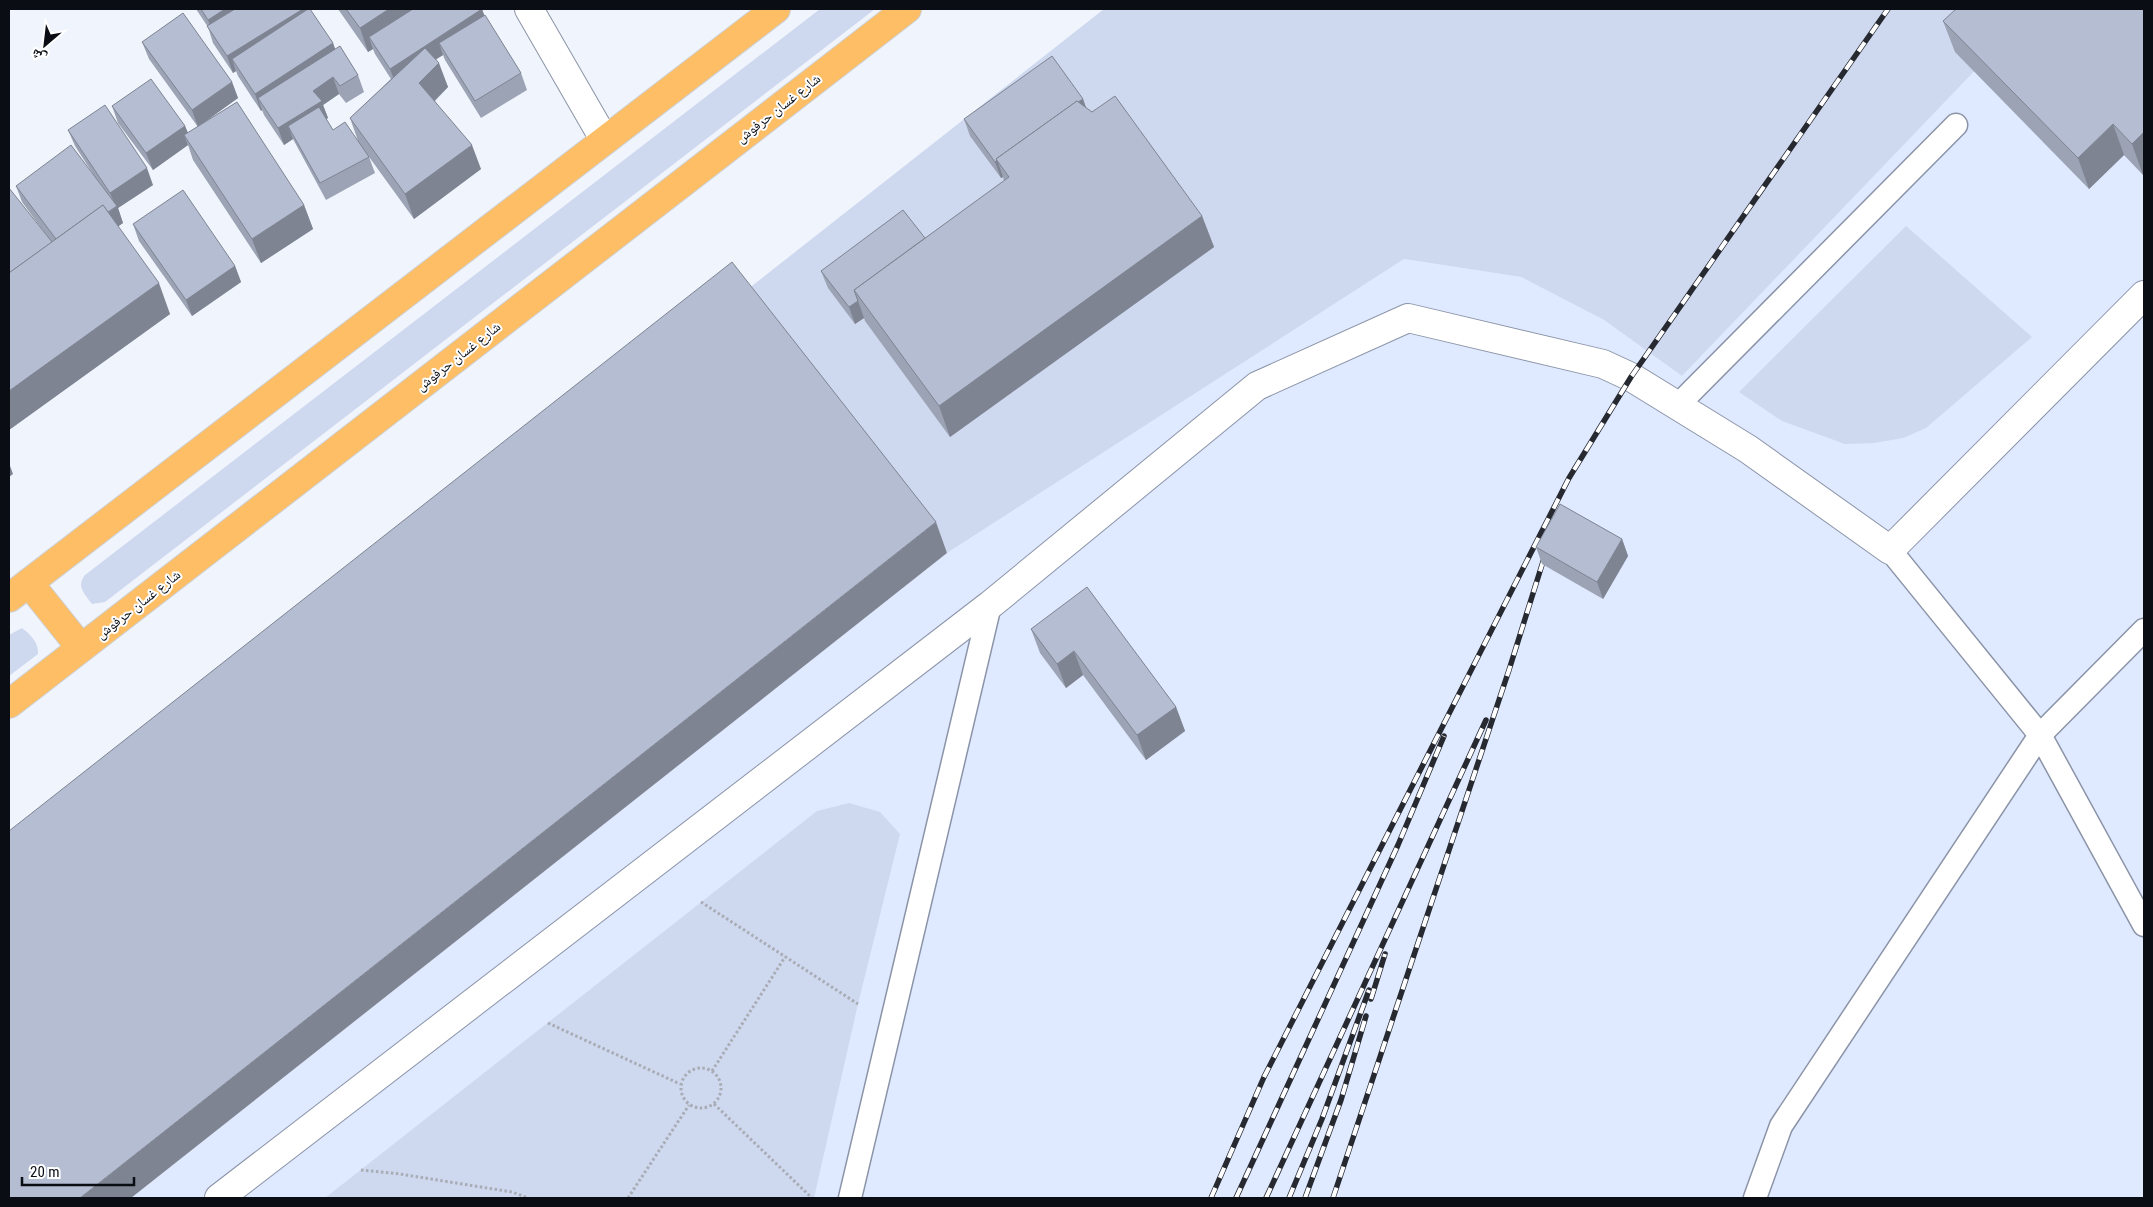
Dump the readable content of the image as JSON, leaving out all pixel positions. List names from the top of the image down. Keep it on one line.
{"streets":{"main road":["شارع غسان حرفوش"]},"scale_bar":"20 m","north":"bottom left"}
